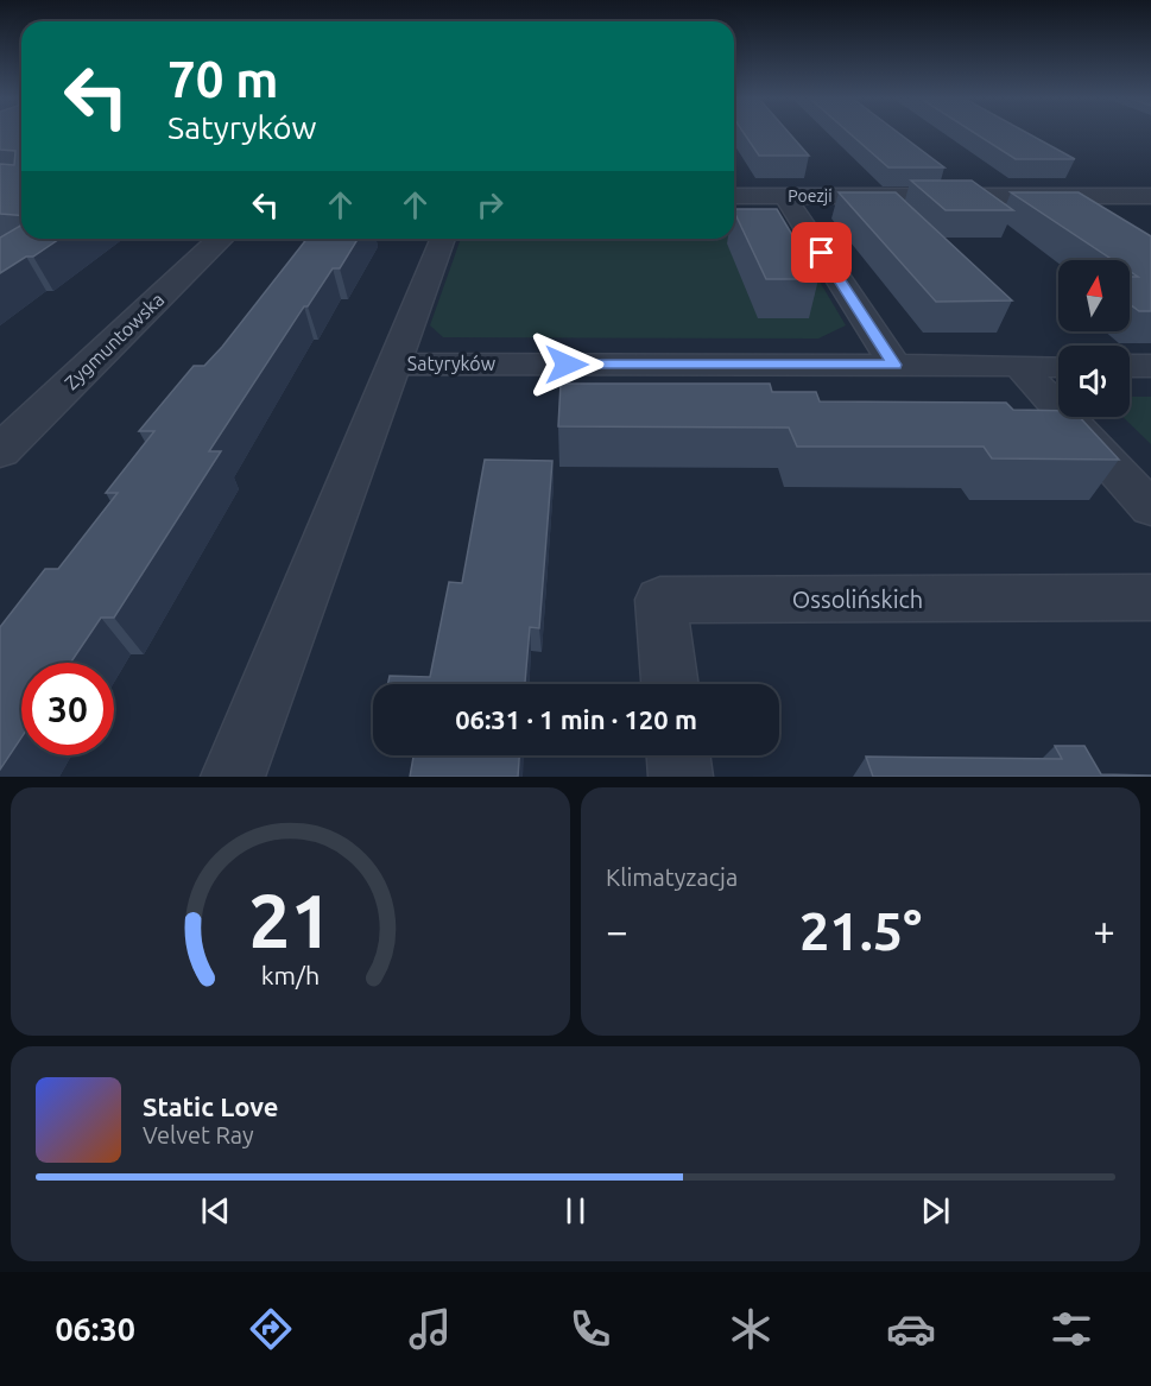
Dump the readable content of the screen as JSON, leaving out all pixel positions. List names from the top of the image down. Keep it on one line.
{"streets":{"street":["Poezji","Zygmuntowska","Satyryków","Ossolińskich"]},"north":"top","page":{"turn":["70 m","Satyryków"],"limit":"30","trip":"06:31 · 1 min · 120 m","tile":"Klimatyzacja","heat":["−","21.5°","+"],"song":["Static Love","Velvet Ray"],"tabs":"06:30","gauge":["21","km/h"]}}
